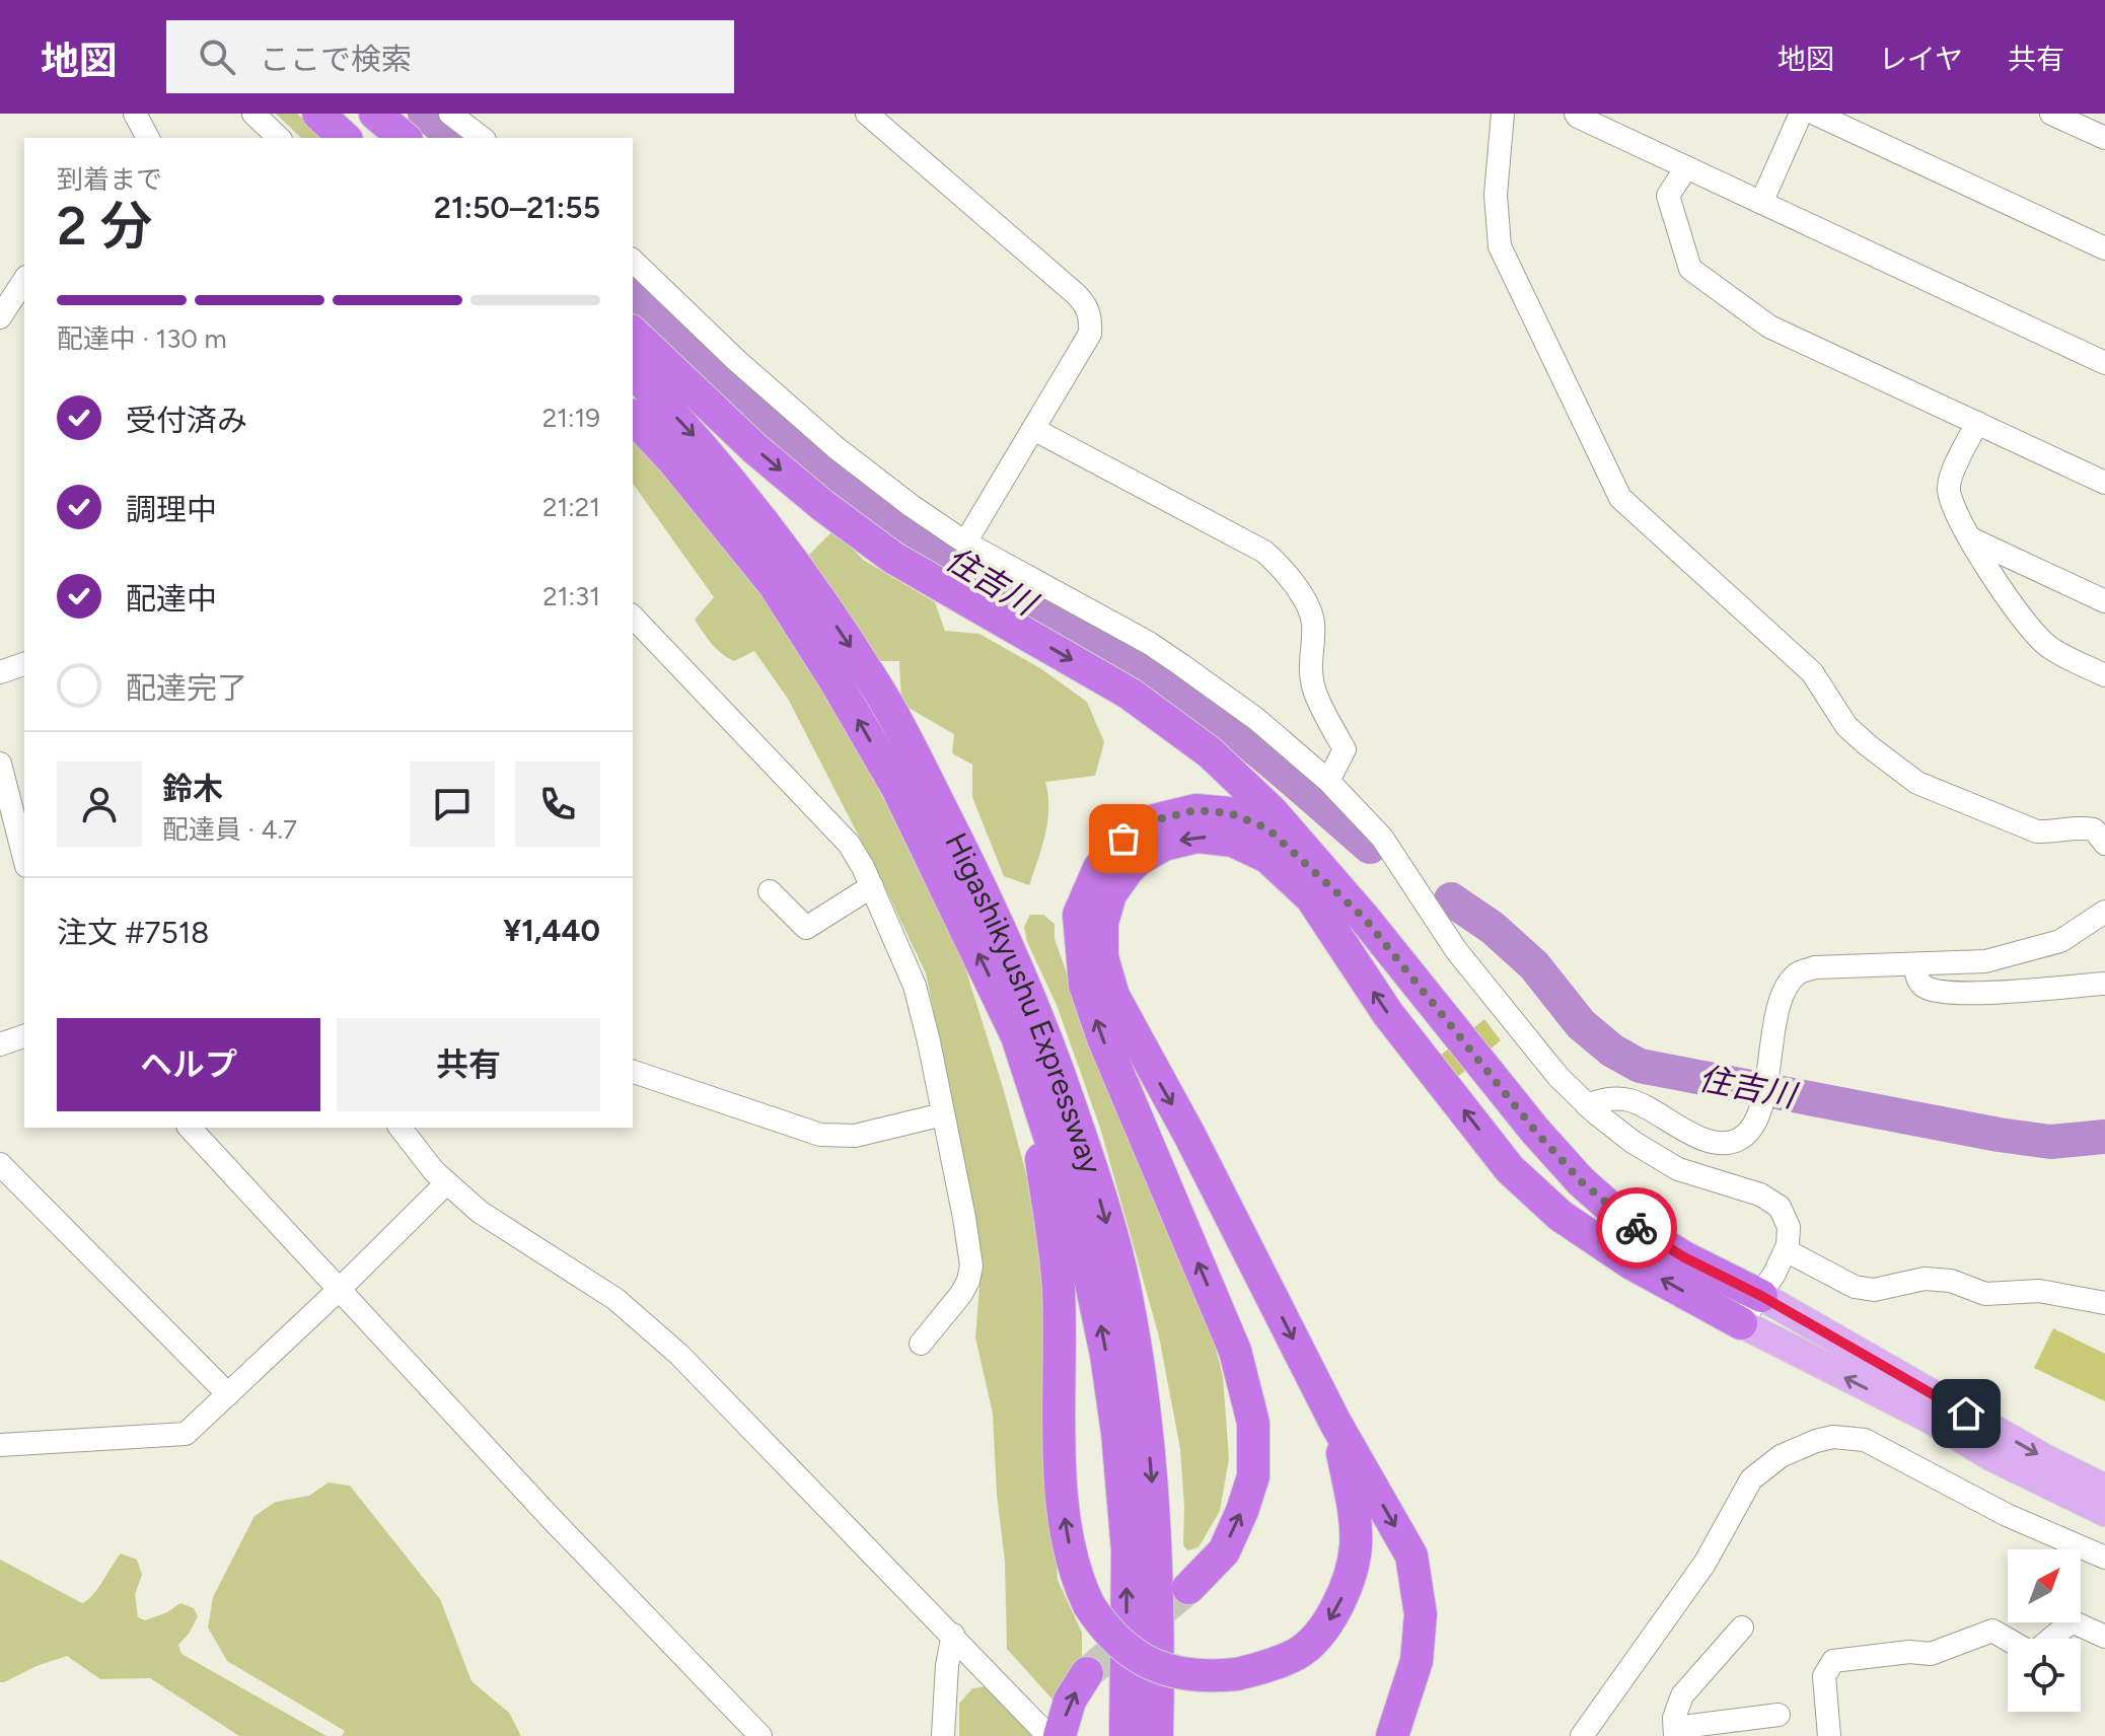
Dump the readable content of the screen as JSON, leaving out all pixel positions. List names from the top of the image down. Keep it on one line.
{"streets":{"highway":["Higashikyushu Expressway"]},"water":["住吉川"],"north":"top right","page":{"header":"地図","search":"ここで検索","nav":["地図","レイヤ","共有"],"heading":["2 分","到着まで","21:50–21:55"],"panel":["鈴木","配達員 · 4.7","注文 #7518","¥1,440"],"bar":"配達中 · 130 m","list":[["受付済み","21:19"],["調理中","21:21"],["配達中","21:31"],"配達完了"],"buttons":["ヘルプ","共有"]}}
